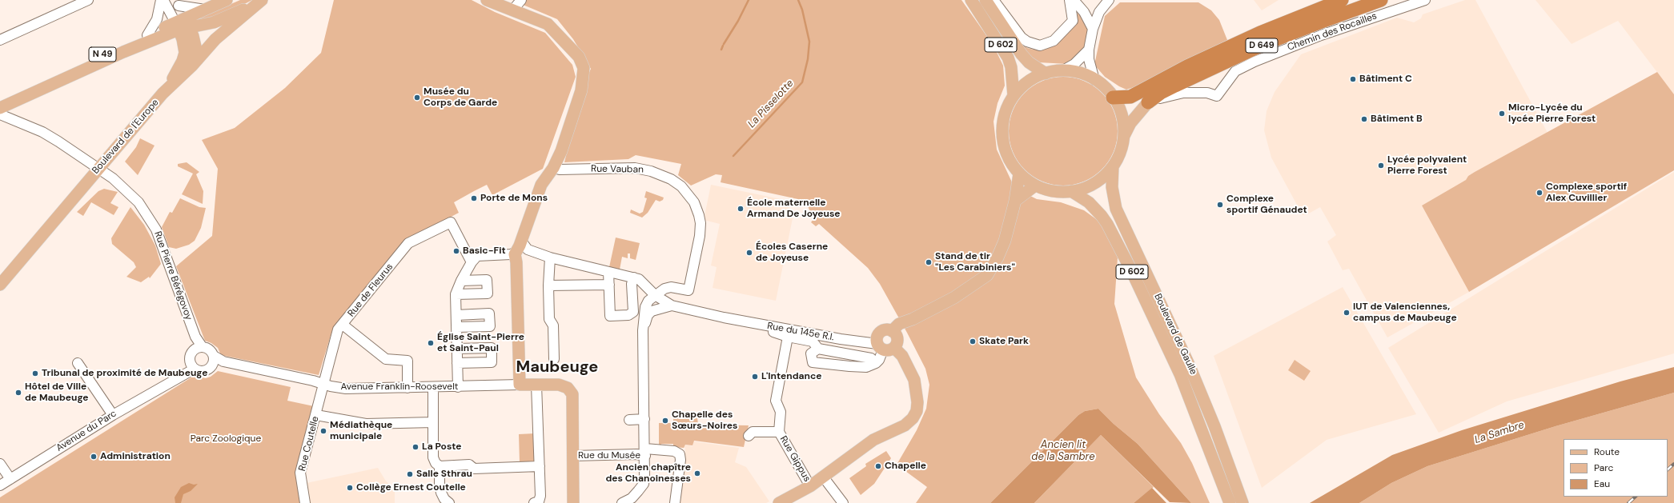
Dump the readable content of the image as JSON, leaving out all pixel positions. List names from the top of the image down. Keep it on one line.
{"streets":{"highway":["D 649"],"main road":["D 602","N 49","Boulevard de l'Europe","Boulevard de Gaulle"],"street":["Chemin des Rocailles","Rue Vauban","Rue Pierre Bérégovoy","Rue de Fleurus","Rue du 145e R.I.","Avenue Franklin-Roosevelt","Avenue du Parc","Rue Coutelle","Rue du Musée","Rue Gippus"]},"crossings":[["Chemin des Rocailles","D 649"],["N 49","Boulevard de l'Europe"],["Boulevard de l'Europe","Rue Pierre Bérégovoy"],["Rue Vauban","Rue du 145e R.I."],["Rue Pierre Bérégovoy","Avenue Franklin-Roosevelt"],["Rue Pierre Bérégovoy","Avenue du Parc"],["Rue de Fleurus","Avenue Franklin-Roosevelt"],["Rue de Fleurus","Rue Coutelle"],["Avenue Franklin-Roosevelt","Avenue du Parc"],["Avenue Franklin-Roosevelt","Rue Coutelle"]],"districts":["Maubeuge"],"water":["La Pisselotte","La Sambre","Ancien lit de la Sambre"],"parks":["Parc Zoologique"],"places":["Bâtiment C","Musée du Corps de Garde","Micro-Lycée du lycée Pierre Forest","Bâtiment B","Lycée polyvalent Pierre Forest","Complexe sportif Alex Cuvillier","Porte de Mons","Complexe sportif Génaudet","École maternelle Armand De Joyeuse","Basic-Fit","Écoles Caserne de Joyeuse","Stand de tir \"Les Carabiniers\"","IUT de Valenciennes, campus de Maubeuge","Skate Park","Église Saint-Pierre et Saint-Paul","Tribunal de proximité de Maubeuge","L'Intendance","Hôtel de Ville de Maubeuge","Chapelle des Sœurs-Noires","Médiathèque municipale","La Poste","Administration","Chapelle","Ancien chapître des Chanoinesses","Salle Sthrau","Collège Ernest Coutelle"],"legend":["Route","Parc","Eau"]}
